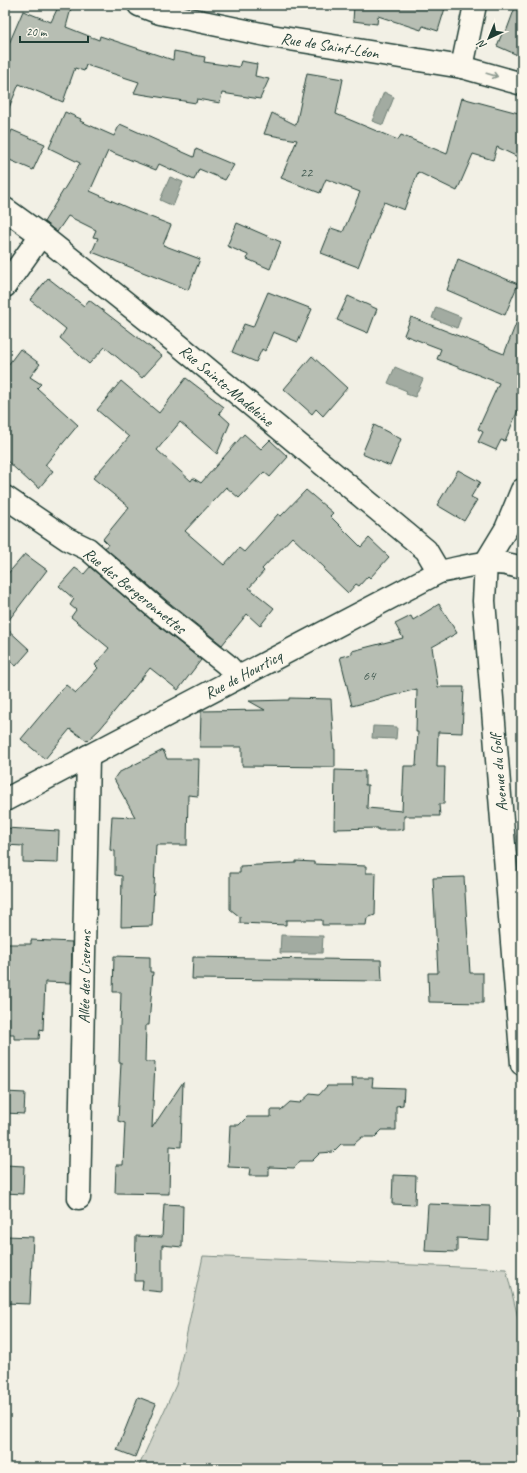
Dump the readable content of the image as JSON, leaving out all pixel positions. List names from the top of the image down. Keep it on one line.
{"streets":{"street":["Rue de Saint-Léon","Rue Sainte-Madeleine","Rue des Bergeronnettes","Rue de Hourticq","Avenue du Golf","Allée des Liserons"]},"crossings":[["Rue Sainte-Madeleine","Rue de Hourticq"],["Rue des Bergeronnettes","Rue de Hourticq"],["Rue de Hourticq","Avenue du Golf"],["Rue de Hourticq","Allée des Liserons"]],"house_numbers":["22","64"],"scale_bar":"20 m","north":"bottom left"}
